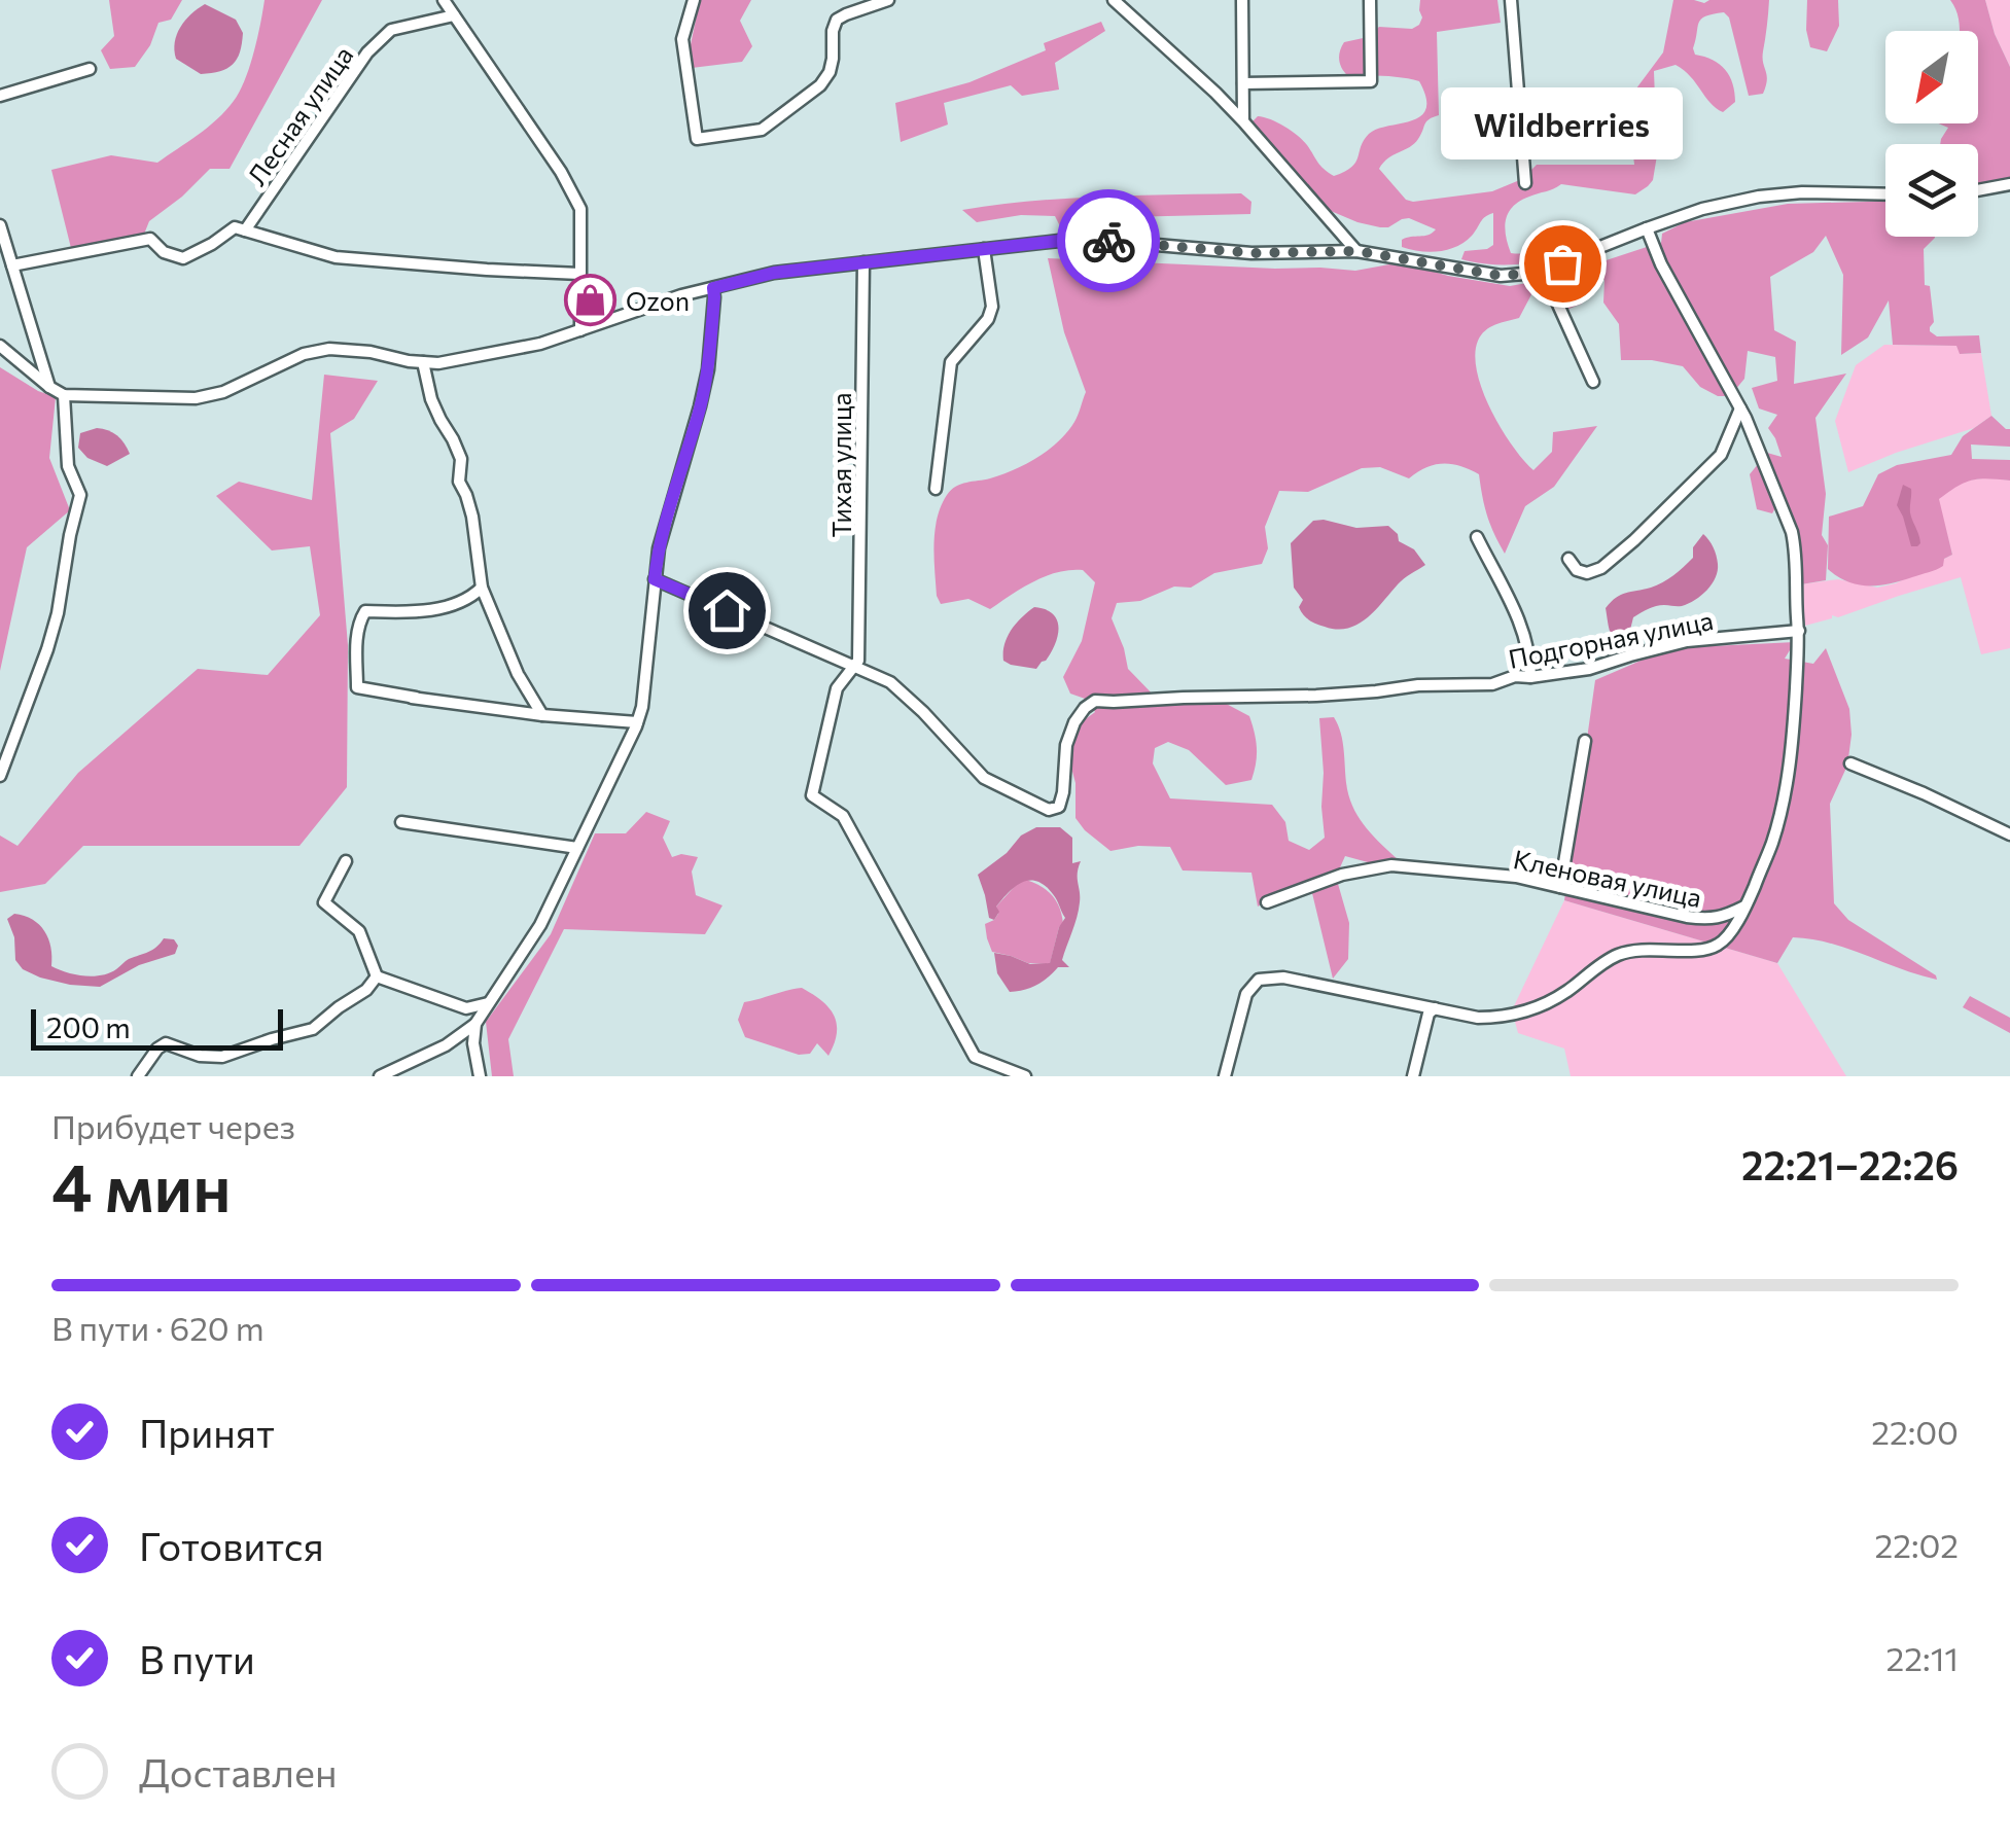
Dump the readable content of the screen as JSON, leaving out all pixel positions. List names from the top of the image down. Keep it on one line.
{"streets":{"street":["Лесная улица","Тихая улица","Подгорная улица","Кленовая улица"]},"crossings":[["Тихая улица","Подгорная улица"]],"places":{"other":["Wildberries"],"shop":["Ozon"]},"scale_bar":"200 m","north":"bottom left","page":{"bubble":"Wildberries","scale":"200 m","heading":["4 мин","Прибудет через","22:21–22:26"],"bar":"В пути · 620 m","list":[["Принят","22:00"],["Готовится","22:02"],["В пути","22:11"],"Доставлен"]}}
